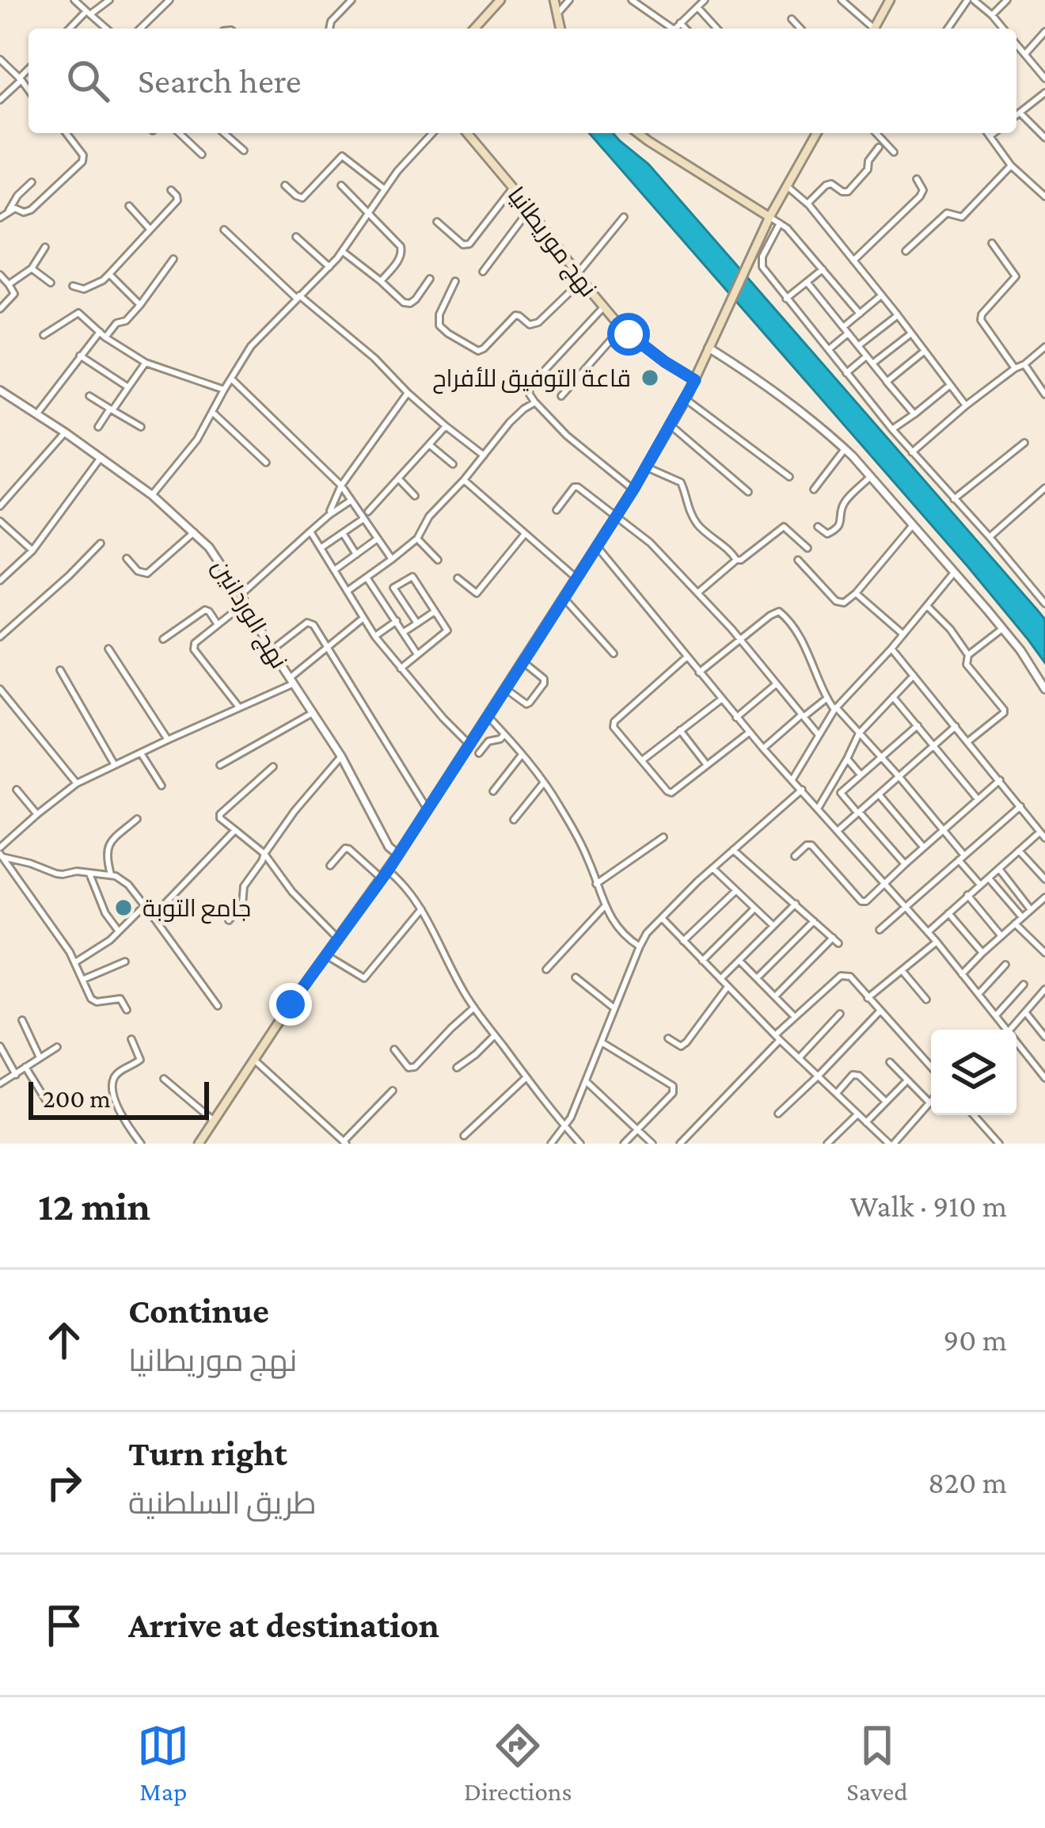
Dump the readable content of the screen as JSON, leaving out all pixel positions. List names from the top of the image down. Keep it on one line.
{"streets":{"main road":["نهج موريطانيا"],"street":["نهج الوردانين"]},"places":["قاعة التوفيق للأفراح","جامع التوبة"],"scale_bar":"200 m","page":{"search":"Search here","scale":"200 m","heading":["12 min","Walk · 910 m"],"list":[["Continue","نهج موريطانيا","90 m"],["Turn right","طريق السلطنية","820 m"],"Arrive at destination"],"nav":["Map","Directions","Saved"]}}
